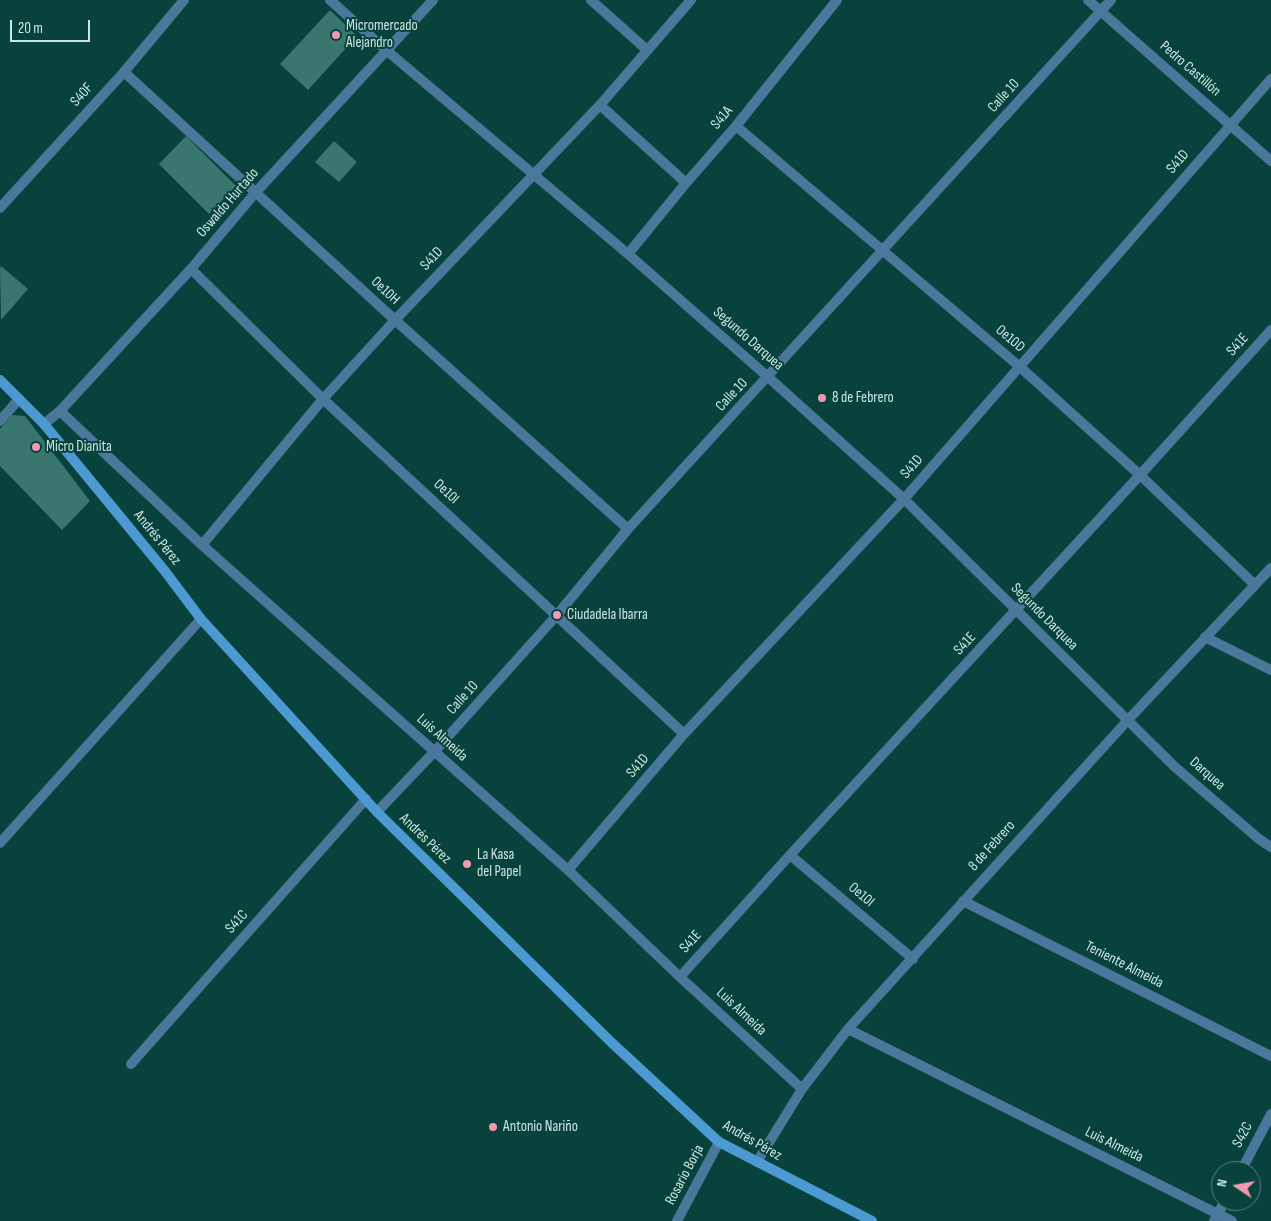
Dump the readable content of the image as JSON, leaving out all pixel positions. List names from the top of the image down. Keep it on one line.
{"streets":{"street":["Pedro Castillón","S40F","Calle 10","S41A","S41D","Oswaldo Hurtado","Oe10H","Segundo Darquea","Oe10D","S41E","Oe10I","Andrés Pérez","Luis Almeida","Darquea","8 de Febrero","S41C","Teniente Almeida","S42C","Rosario Borja"]},"crossings":[["Pedro Castillón","Calle 10"],["Pedro Castillón","S41D"],["S40F","Oe10H"],["Calle 10","Oe10H"],["Calle 10","Segundo Darquea"],["Calle 10","Oe10D"],["Calle 10","Oe10I"],["Calle 10","Andrés Pérez"],["Calle 10","Luis Almeida"],["S41A","Segundo Darquea"],["S41A","Oe10D"],["S41D","Oe10H"],["S41D","Segundo Darquea"],["S41D","Oe10D"],["S41D","Oe10I"],["S41D","Luis Almeida"],["Oswaldo Hurtado","Oe10H"],["Oswaldo Hurtado","Segundo Darquea"],["Oswaldo Hurtado","Oe10I"],["Oswaldo Hurtado","Andrés Pérez"],["Oswaldo Hurtado","Luis Almeida"],["Segundo Darquea","S41E"],["Segundo Darquea","Darquea"],["Segundo Darquea","8 de Febrero"],["Oe10D","S41E"],["Oe10D","8 de Febrero"],["S41E","Oe10I"],["S41E","Luis Almeida"],["Oe10I","8 de Febrero"],["Andrés Pérez","8 de Febrero"],["Andrés Pérez","S41C"],["Andrés Pérez","Rosario Borja"],["Luis Almeida","8 de Febrero"],["Darquea","8 de Febrero"],["8 de Febrero","Teniente Almeida"]],"places":["Micromercado Alejandro","8 de Febrero","Micro Dianita","Ciudadela Ibarra","La Kasa del Papel","Antonio Nariño"],"scale_bar":"20 m","north":"left"}
